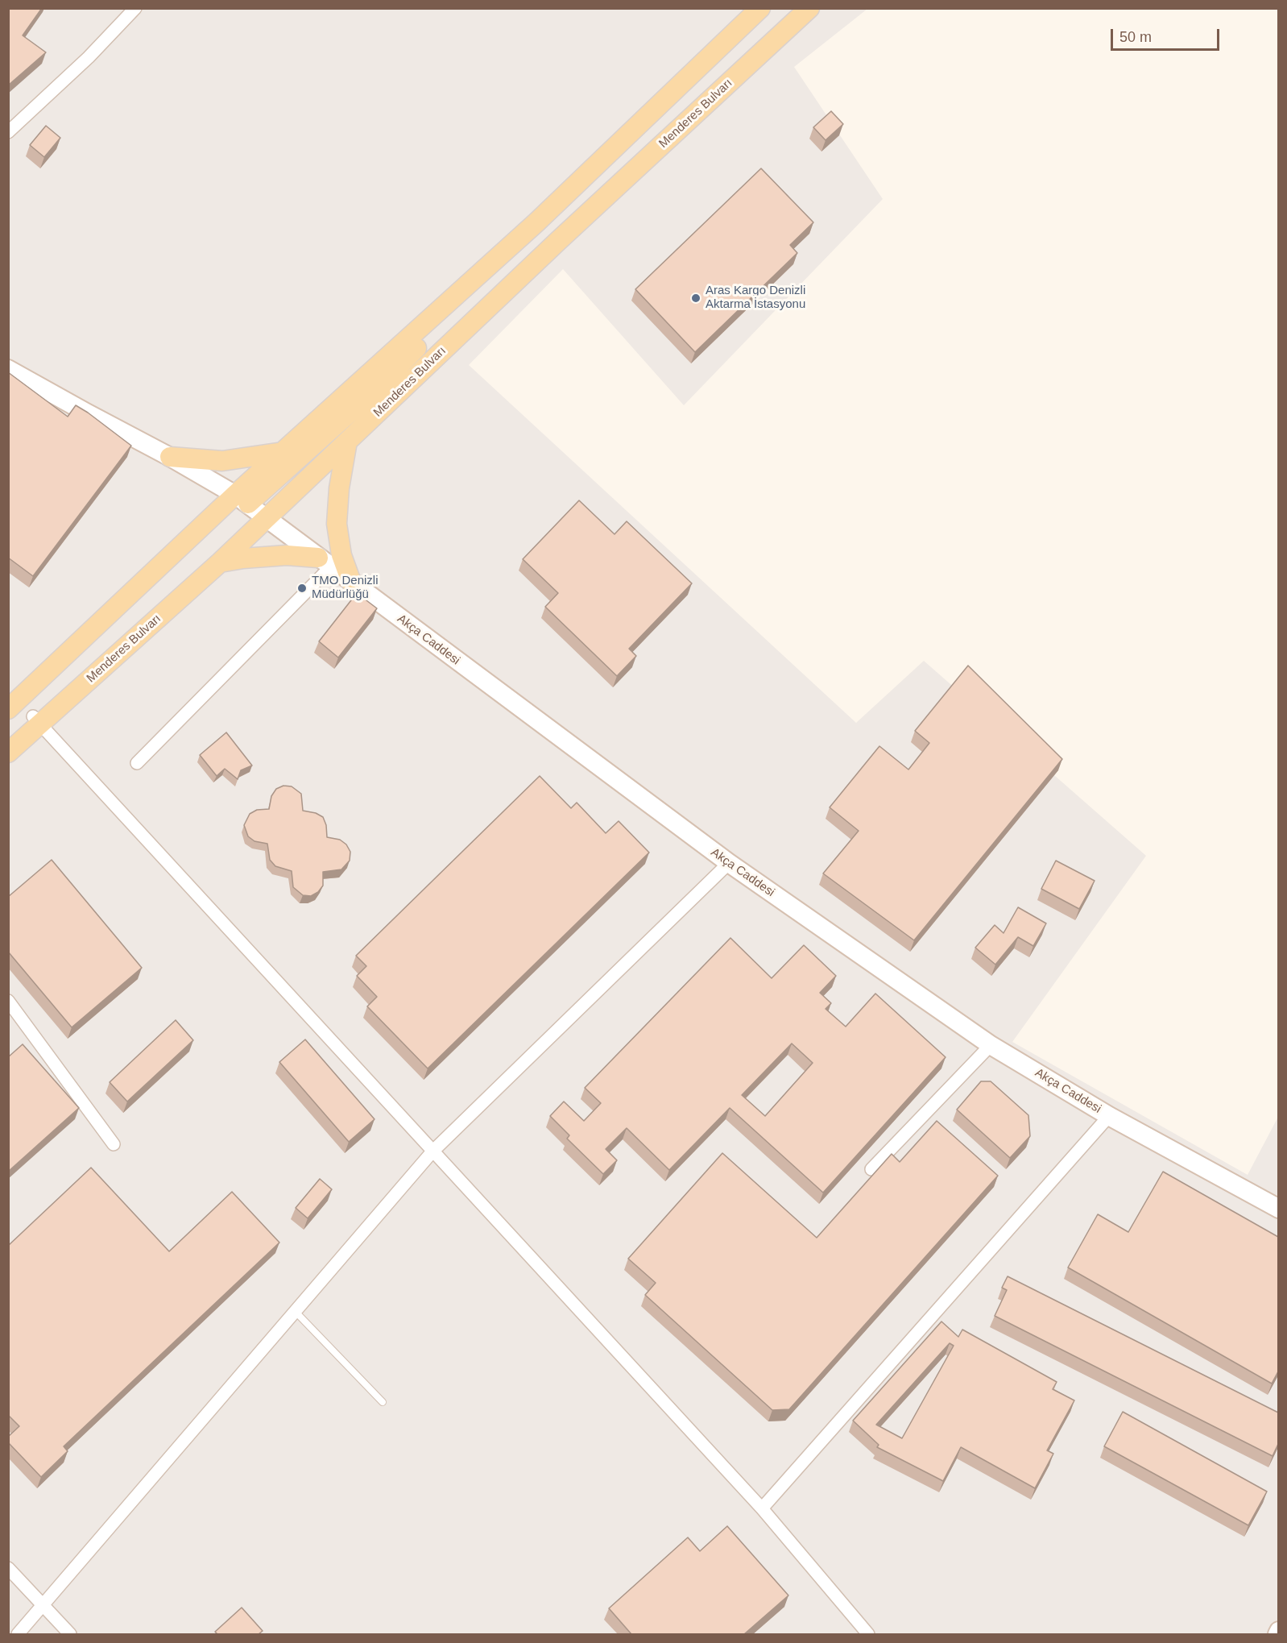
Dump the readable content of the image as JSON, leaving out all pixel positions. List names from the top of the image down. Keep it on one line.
{"streets":{"main road":["Menderes Bulvarı"],"street":["Akça Caddesi"]},"places":["Aras Kargo Denizli Aktarma İstasyonu","TMO Denizli Müdürlüğü"],"scale_bar":"50 m"}
